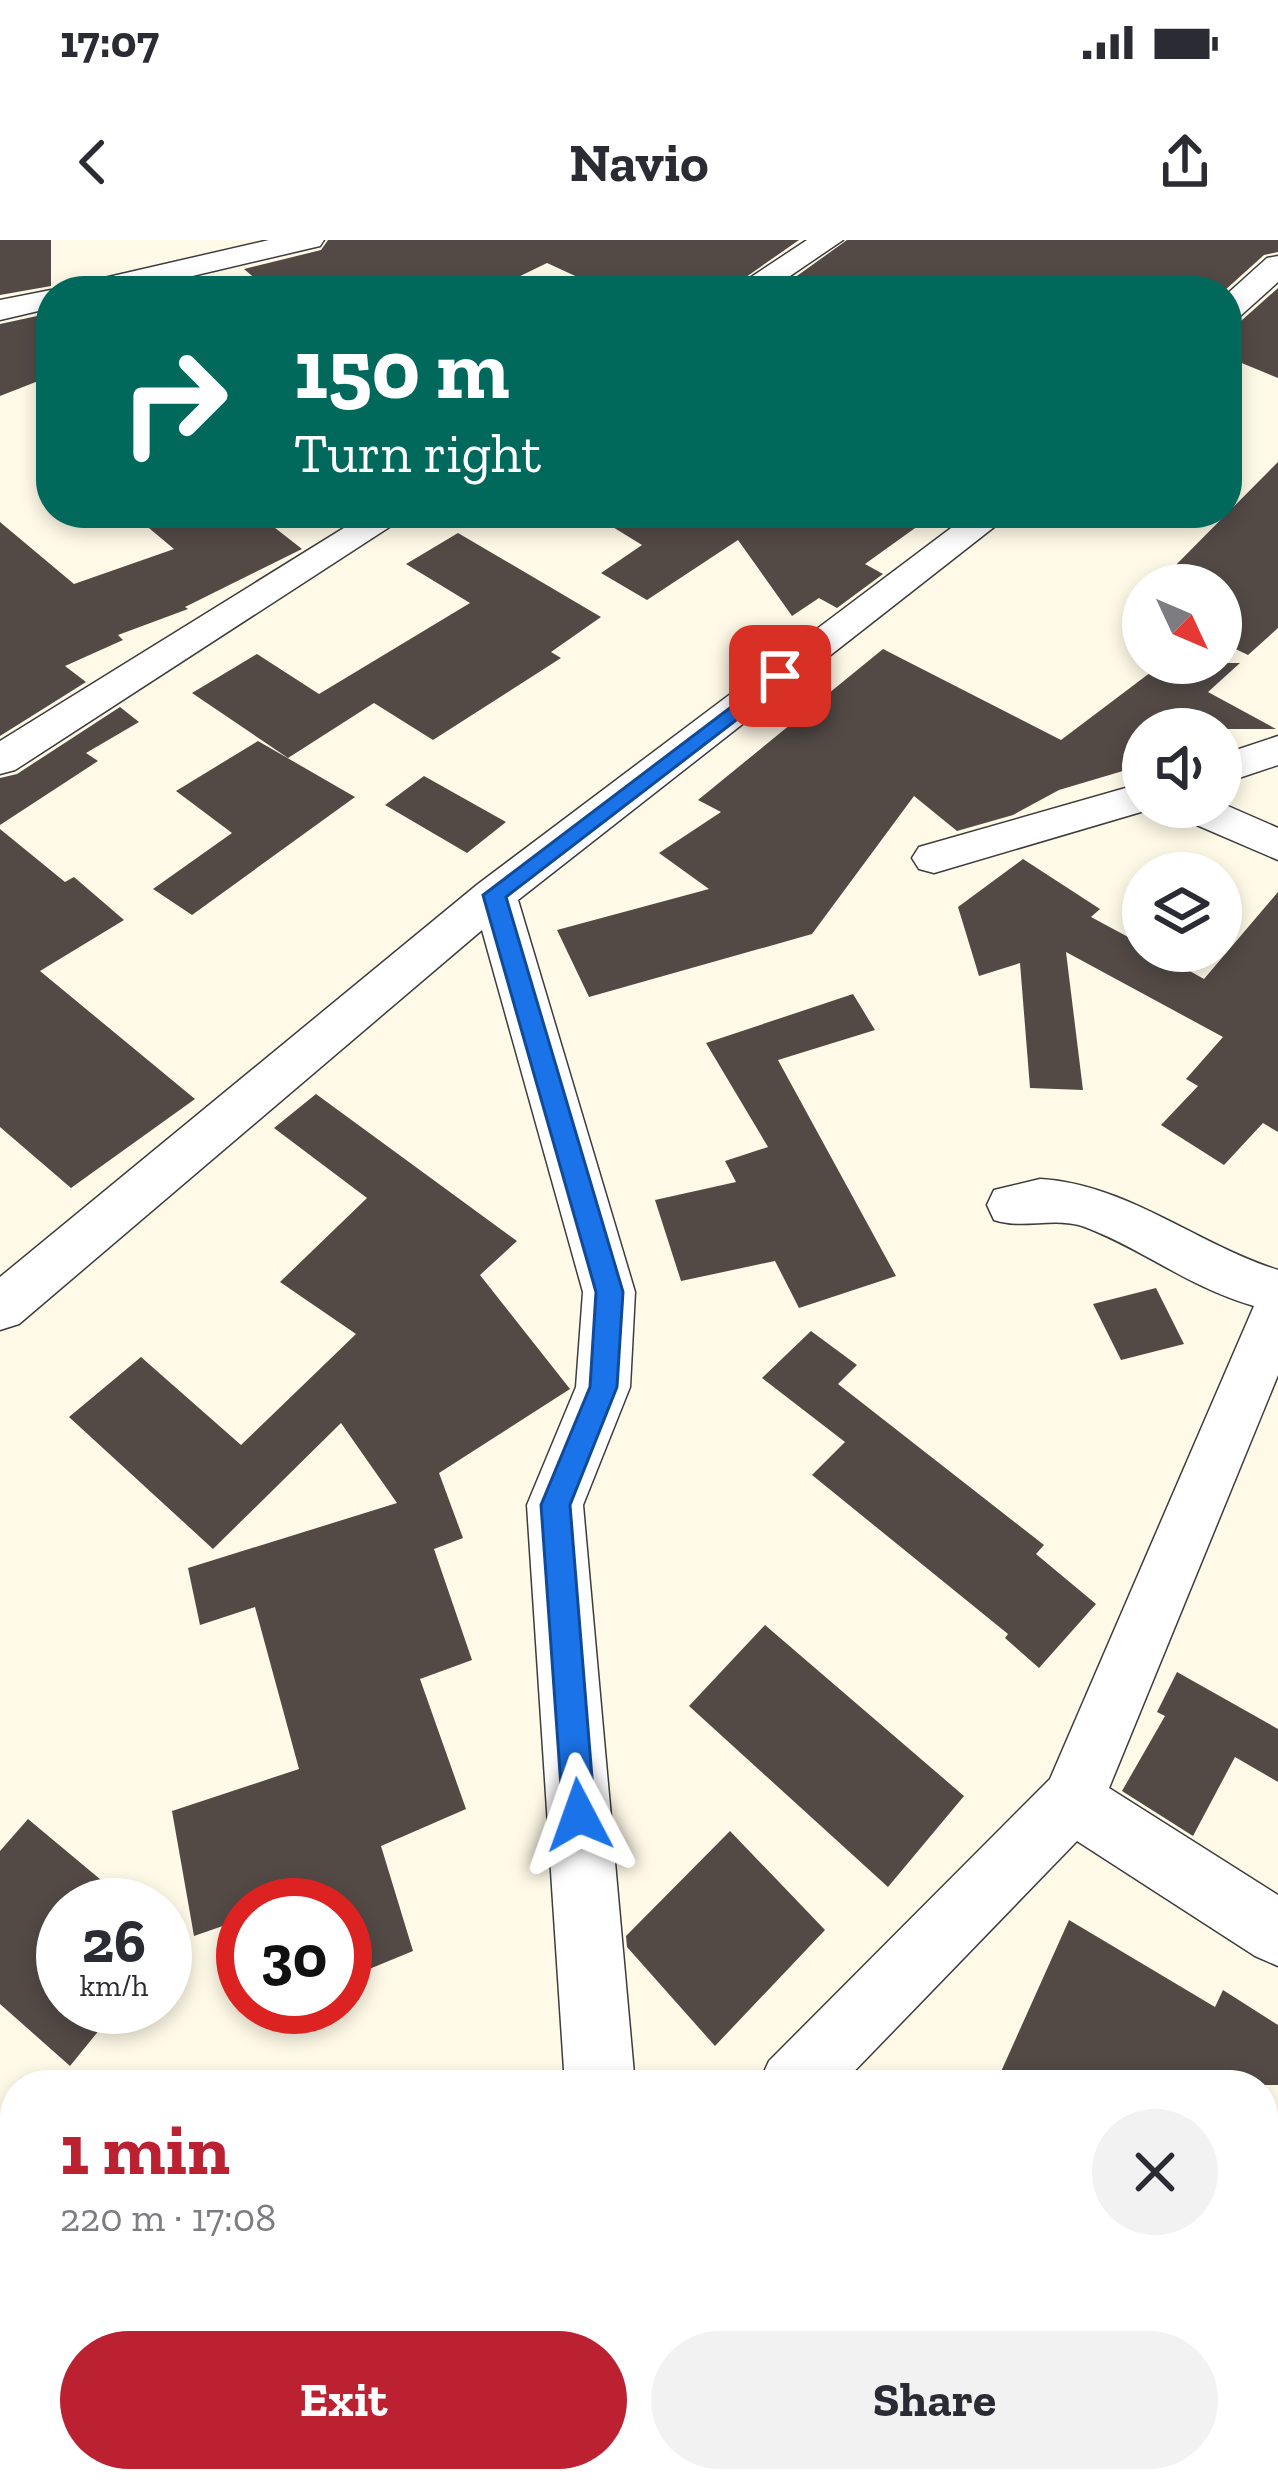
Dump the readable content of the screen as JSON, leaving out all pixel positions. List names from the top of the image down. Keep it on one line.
{"north":"bottom right","page":{"status":"17:07","header":"Navio","turn":["150 m","Turn right"],"speed":"26 km/h","limit":"30","heading":["1 min","220 m · 17:08"],"buttons":["Exit","Share"]}}
